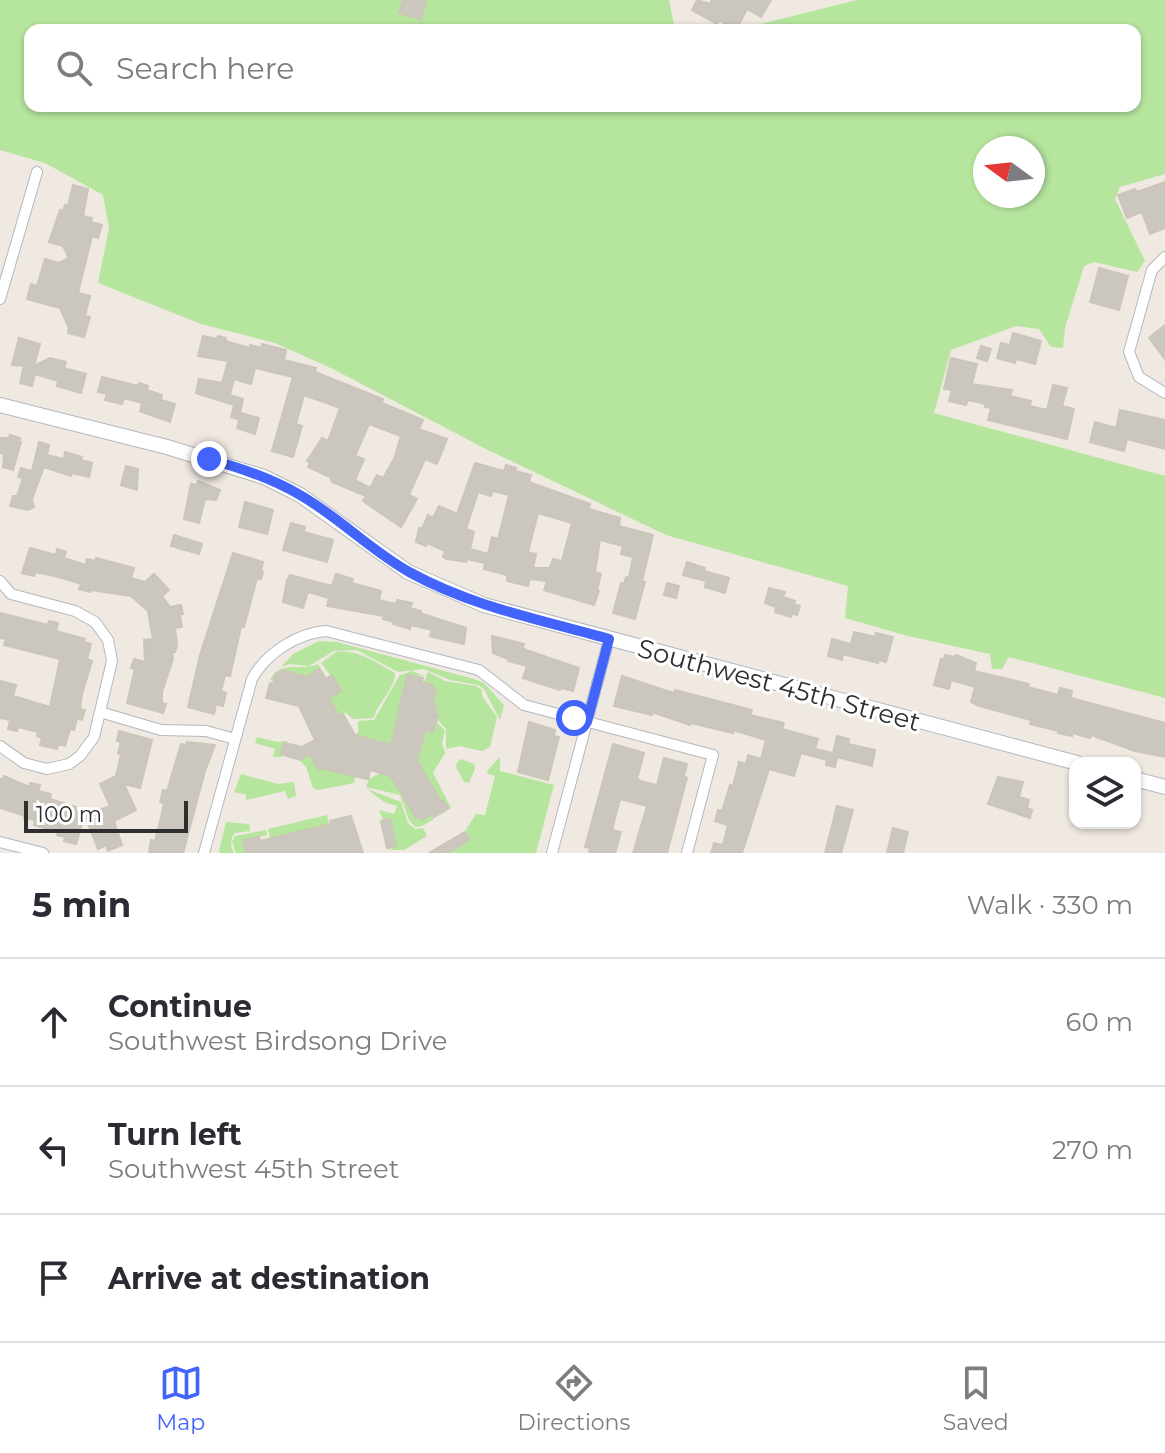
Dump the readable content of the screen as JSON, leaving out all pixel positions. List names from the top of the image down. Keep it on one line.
{"streets":{"street":["Southwest 45th Street"]},"scale_bar":"100 m","north":"left","page":{"search":"Search here","scale":"100 m","heading":["5 min","Walk · 330 m"],"list":[["Continue","Southwest Birdsong Drive","60 m"],["Turn left","Southwest 45th Street","270 m"],"Arrive at destination"],"nav":["Map","Directions","Saved"]}}
